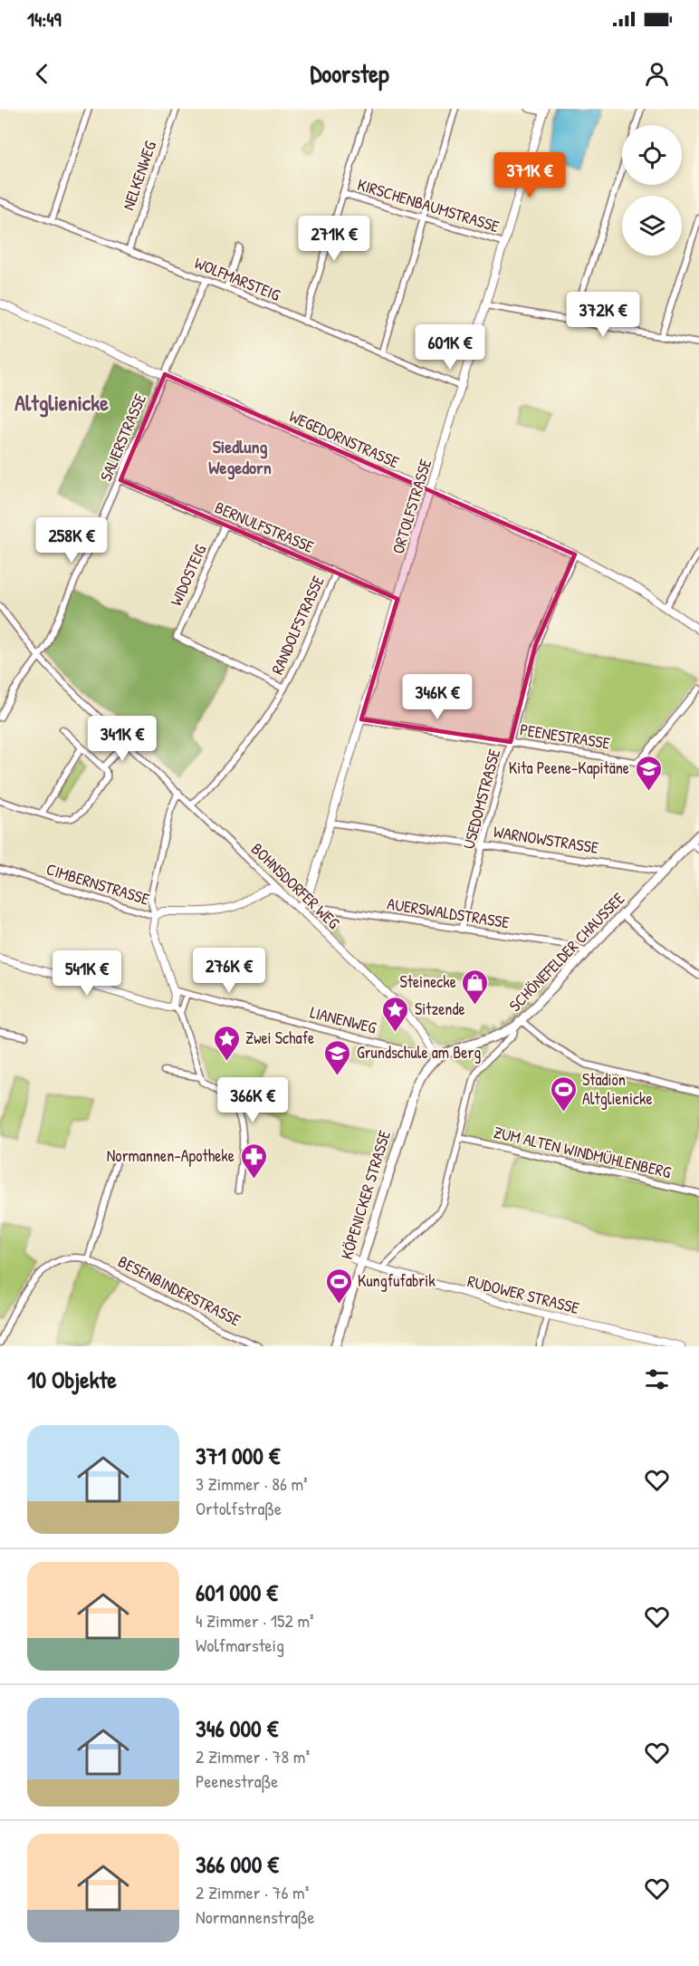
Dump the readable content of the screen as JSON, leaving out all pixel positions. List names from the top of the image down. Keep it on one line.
{"streets":{"main road":["SCHÖNEFELDER CHAUSSEE","KÖPENICKER STRASSE"],"street":["NELKENWEG","KIRSCHENBAUMSTRASSE","WOLFMARSTEIG","SALIERSTRASSE","WEGEDORNSTRASSE","ORTOLFSTRASSE","BERNULFSTRASSE","WIDOSTEIG","RANDOLFSTRASSE","PEENESTRASSE","USEDOMSTRASSE","WARNOWSTRASSE","CIMBERNSTRASSE","BOHNSDORFER WEG","AUERSWALDSTRASSE","LIANENWEG","ZUM ALTEN WINDMÜHLENBERG","BESENBINDERSTRASSE","RUDOWER STRASSE"]},"crossings":[["NELKENWEG","WOLFMARSTEIG"],["KIRSCHENBAUMSTRASSE","ORTOLFSTRASSE"],["WOLFMARSTEIG","SALIERSTRASSE"],["WOLFMARSTEIG","ORTOLFSTRASSE"],["SALIERSTRASSE","WEGEDORNSTRASSE"],["SALIERSTRASSE","BERNULFSTRASSE"],["SALIERSTRASSE","BOHNSDORFER WEG"],["WEGEDORNSTRASSE","ORTOLFSTRASSE"],["WEGEDORNSTRASSE","USEDOMSTRASSE"],["ORTOLFSTRASSE","BERNULFSTRASSE"],["ORTOLFSTRASSE","PEENESTRASSE"],["ORTOLFSTRASSE","WARNOWSTRASSE"],["ORTOLFSTRASSE","AUERSWALDSTRASSE"],["BERNULFSTRASSE","WIDOSTEIG"],["BERNULFSTRASSE","RANDOLFSTRASSE"],["WIDOSTEIG","RANDOLFSTRASSE"],["RANDOLFSTRASSE","BOHNSDORFER WEG"],["PEENESTRASSE","USEDOMSTRASSE"],["USEDOMSTRASSE","WARNOWSTRASSE"],["USEDOMSTRASSE","AUERSWALDSTRASSE"],["WARNOWSTRASSE","SCHÖNEFELDER CHAUSSEE"],["CIMBERNSTRASSE","BOHNSDORFER WEG"],["BOHNSDORFER WEG","SCHÖNEFELDER CHAUSSEE"],["BOHNSDORFER WEG","KÖPENICKER STRASSE"],["AUERSWALDSTRASSE","SCHÖNEFELDER CHAUSSEE"],["SCHÖNEFELDER CHAUSSEE","KÖPENICKER STRASSE"],["KÖPENICKER STRASSE","RUDOWER STRASSE"]],"districts":["Altglienicke","Siedlung Wegedorn"],"places":{"school or university":["Kita Peene-Kapitäne","Grundschule am Berg"],"shop":["Steinecke"],"place":["Sitzende","Zwei Schafe"],"sports":["Stadion Altglienicke","Kungfufabrik"],"pharmacy":["Normannen-Apotheke"]},"page":{"status":"14:49","header":"Doorstep","price":["371K €","271K €","372K €","601K €","258K €","346K €","341K €","276K €","541K €","366K €"],"heading":"10 Objekte","list":[{"name":"371 000 €","note":"3 Zimmer · 86 m² · Ortolfstraße"},{"name":"601 000 €","note":"4 Zimmer · 152 m² · Wolfmarsteig"},{"name":"346 000 €","note":"2 Zimmer · 78 m² · Peenestraße"},{"name":"366 000 €","note":"2 Zimmer · 76 m² · Normannenstraße"}]}}
